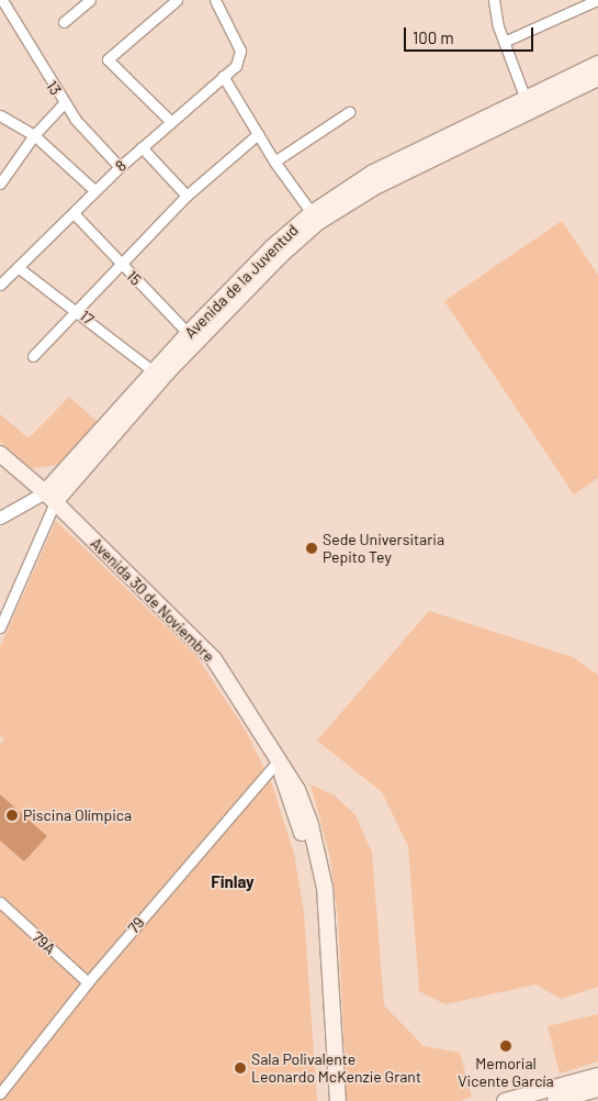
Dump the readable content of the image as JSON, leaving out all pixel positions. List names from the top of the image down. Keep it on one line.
{"streets":{"main road":["Avenida de la Juventud","Avenida 30 de Noviembre"],"street":["13","8","15","17","79","79A"]},"crossings":[["13","8"],["8","15"],["8","17"],["15","Avenida de la Juventud"],["Avenida de la Juventud","17"],["Avenida de la Juventud","Avenida 30 de Noviembre"],["Avenida 30 de Noviembre","79"],["79","79A"]],"districts":["Finlay"],"places":["Sede Universitaria Pepito Tey","Piscina Olímpica","Memorial Vicente García","Sala Polivalente Leonardo McKenzie Grant"],"scale_bar":"100 m"}
